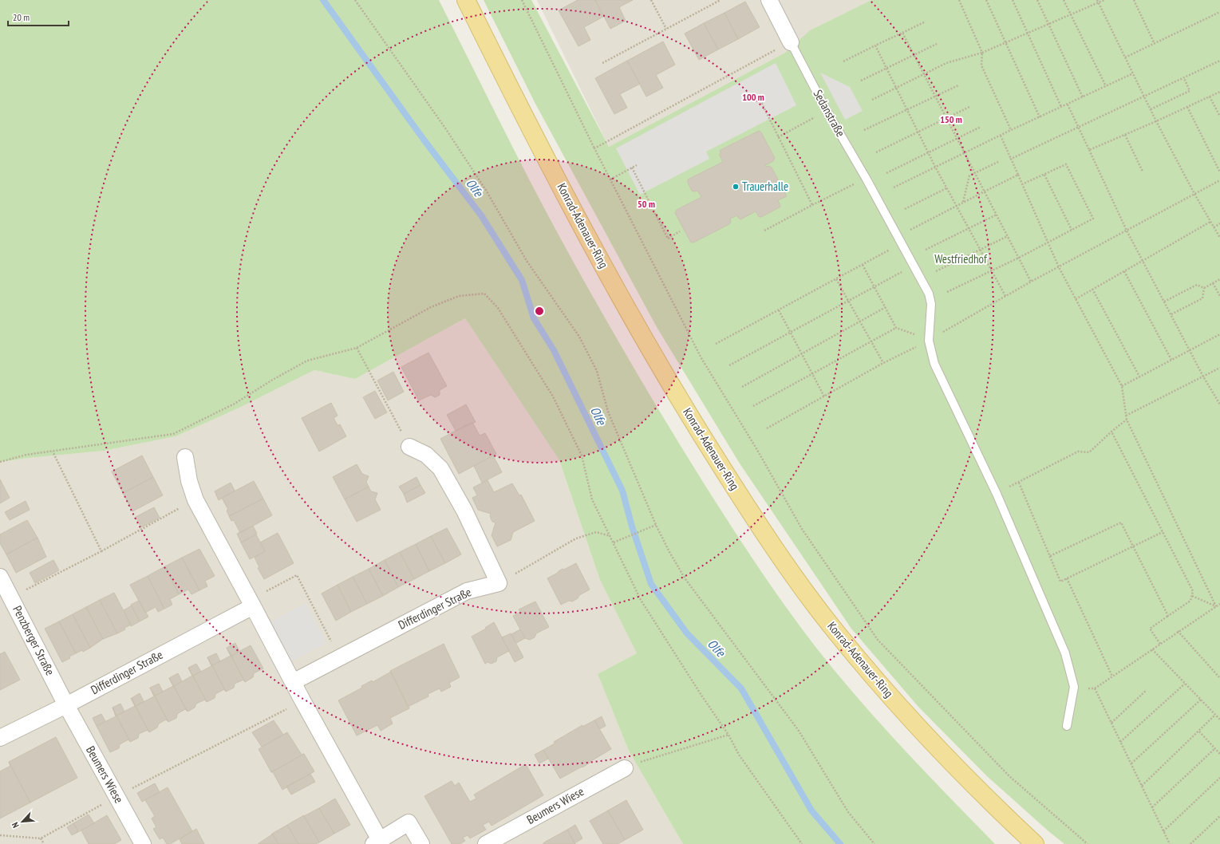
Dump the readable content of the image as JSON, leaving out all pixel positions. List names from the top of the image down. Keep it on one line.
{"streets":{"main road":["Konrad-Adenauer-Ring"],"street":["Sedanstraße","Differdinger Straße","Penzberger Straße","Beumers Wiese"]},"crossings":[["Differdinger Straße","Penzberger Straße"],["Differdinger Straße","Beumers Wiese"],["Penzberger Straße","Beumers Wiese"]],"water":["Olfe"],"parks":["Westfriedhof"],"places":["Trauerhalle"],"scale_bar":"20 m","north":"bottom left","rings":["100 m","150 m","50 m"]}
